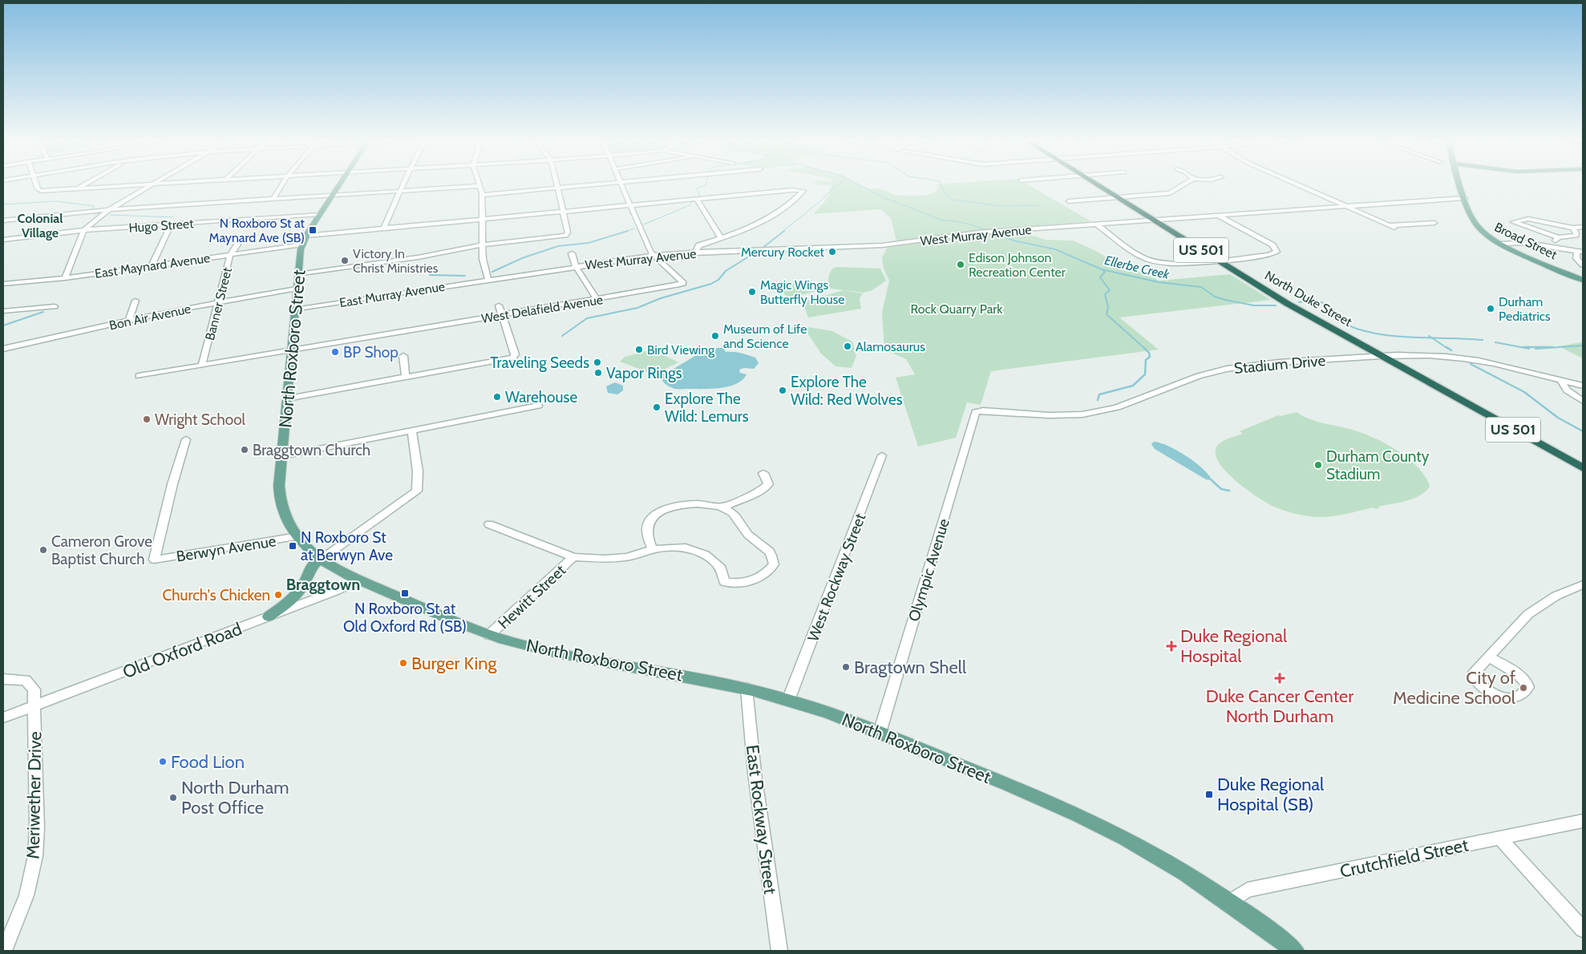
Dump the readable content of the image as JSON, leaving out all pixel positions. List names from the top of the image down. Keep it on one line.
{"streets":{"highway":["US 501","North Duke Street"],"main road":["Broad Street","North Roxboro Street"],"street":["Hugo Street","West Murray Avenue","East Maynard Avenue","East Murray Avenue","Banner Street","West Delafield Avenue","Bon Air Avenue","Stadium Drive","Berwyn Avenue","Olympic Avenue","West Rockway Street","Hewitt Street","Old Oxford Road","Meriwether Drive","East Rockway Street","Crutchfield Street"]},"crossings":[["Hugo Street","North Roxboro Street"],["West Murray Avenue","Broad Street"],["West Murray Avenue","East Murray Avenue"],["West Murray Avenue","North Duke Street"],["West Murray Avenue","West Delafield Avenue"],["East Maynard Avenue","Banner Street"],["East Maynard Avenue","North Roxboro Street"],["East Murray Avenue","North Roxboro Street"],["North Duke Street","Stadium Drive"],["Banner Street","West Delafield Avenue"],["Banner Street","Bon Air Avenue"],["West Delafield Avenue","North Roxboro Street"],["Bon Air Avenue","North Roxboro Street"],["North Roxboro Street","Berwyn Avenue"],["North Roxboro Street","Olympic Avenue"],["North Roxboro Street","West Rockway Street"],["North Roxboro Street","Hewitt Street"],["North Roxboro Street","Old Oxford Road"],["North Roxboro Street","East Rockway Street"],["North Roxboro Street","Crutchfield Street"],["Stadium Drive","Olympic Avenue"],["Old Oxford Road","Meriwether Drive"]],"districts":["Colonial Village","Braggtown"],"water":["Ellerbe Creek"],"parks":["Rock Quarry Park"],"places":{"transit":["N Roxboro St at Maynard Ave (SB)","N Roxboro St at Berwyn Ave","N Roxboro St at Old Oxford Rd (SB)","Duke Regional Hospital (SB)"],"other":["Mercury Rocket","Victory In Christ Ministries","Edison Johnson Recreation Center","Magic Wings Butterfly House","Durham Pediatrics","Museum of Life and Science","Alamosaurus","Bird Viewing","BP Shop","Traveling Seeds","Vapor Rings","Explore The Wild: Red Wolves","Warehouse","Explore The Wild: Lemurs","Wright School","Braggtown Church","Durham County Stadium","Cameron Grove Baptist Church","Church's Chicken","Burger King","Bragtown Shell","City of Medicine School","Food Lion","North Durham Post Office"],"health":["Duke Regional Hospital","Duke Cancer Center North Durham"]}}
